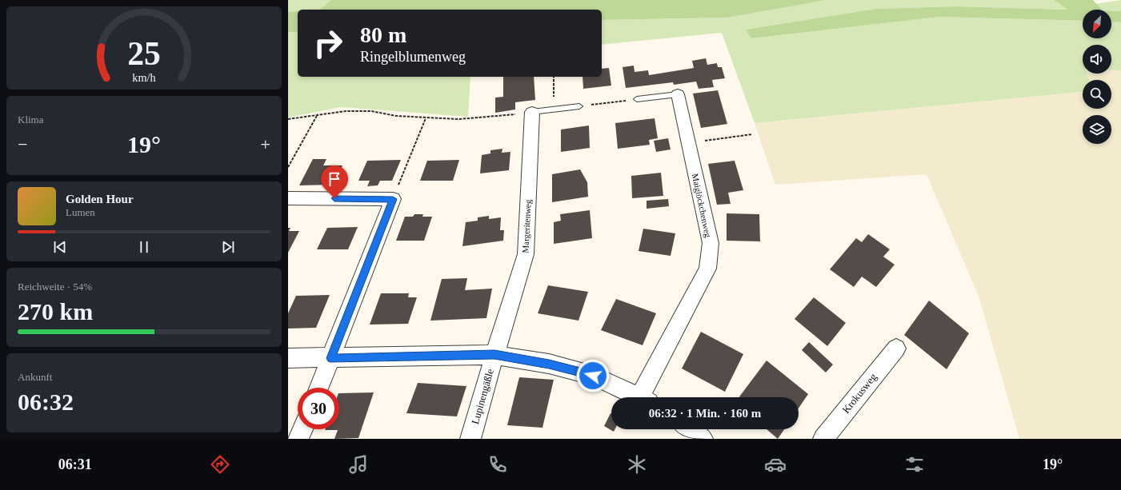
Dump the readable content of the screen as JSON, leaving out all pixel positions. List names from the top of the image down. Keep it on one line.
{"streets":{"street":["Maiglöckchenweg","Margeritenweg","Krokusweg","Lupinengäßle"]},"crossings":[["Margeritenweg","Lupinengäßle"]],"north":"bottom left","page":{"turn":["80 m","Ringelblumenweg"],"tile":["Klima",["Reichweite · 54%","270 km"],["Ankunft","06:32"]],"heat":["−","19°","+"],"song":["Golden Hour","Lumen"],"limit":"30","trip":"06:32 · 1 Min. · 160 m","tabs":["06:31","19°"],"gauge":["25","km/h"]}}
